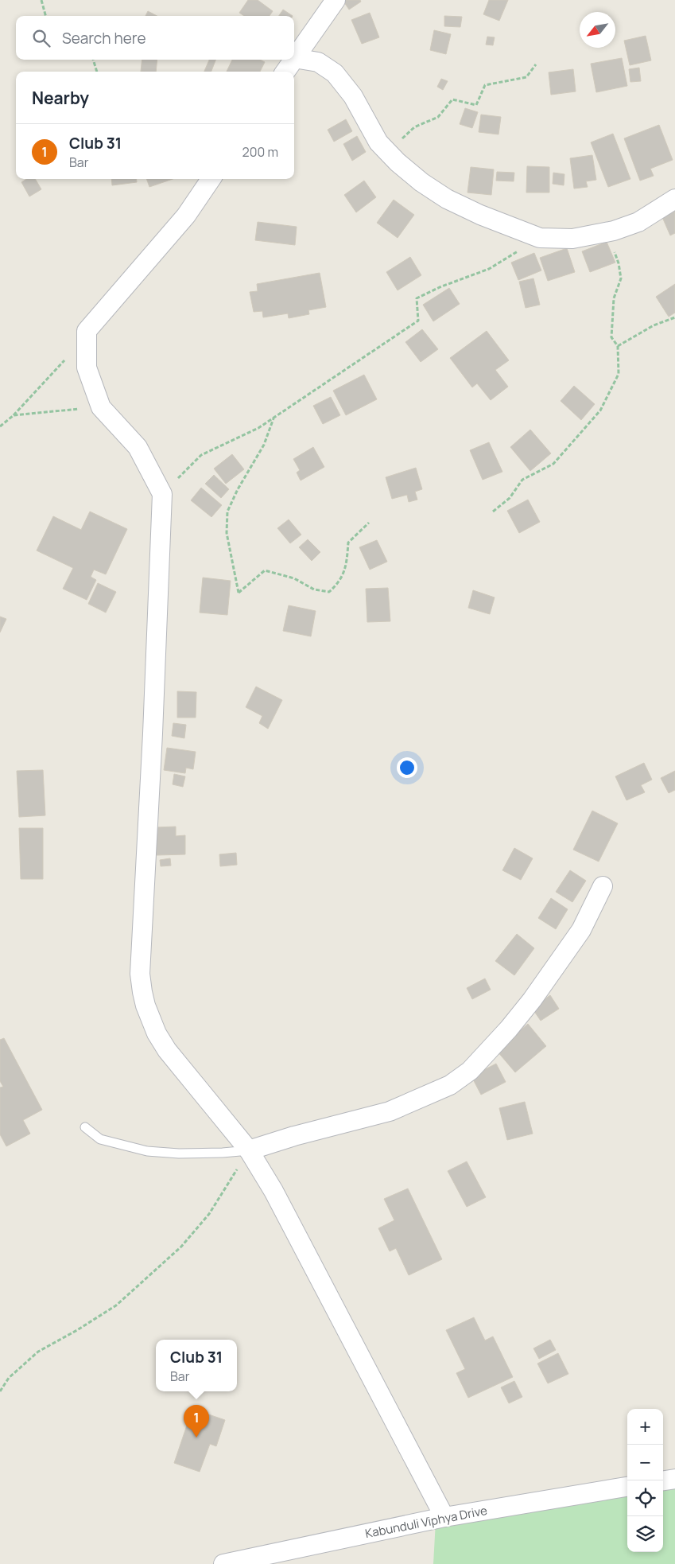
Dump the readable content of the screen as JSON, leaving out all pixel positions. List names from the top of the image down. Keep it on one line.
{"streets":{"street":["Kabunduli Viphya Drive"]},"north":"bottom left","page":{"search":"Search here","heading":"Nearby","list":[{"mark":"1","name":"Club 31","note":"Bar","value":"200 m"}],"popup":["Club 31","Bar"],"pins":"1","map_buttons":["+","−"]}}
